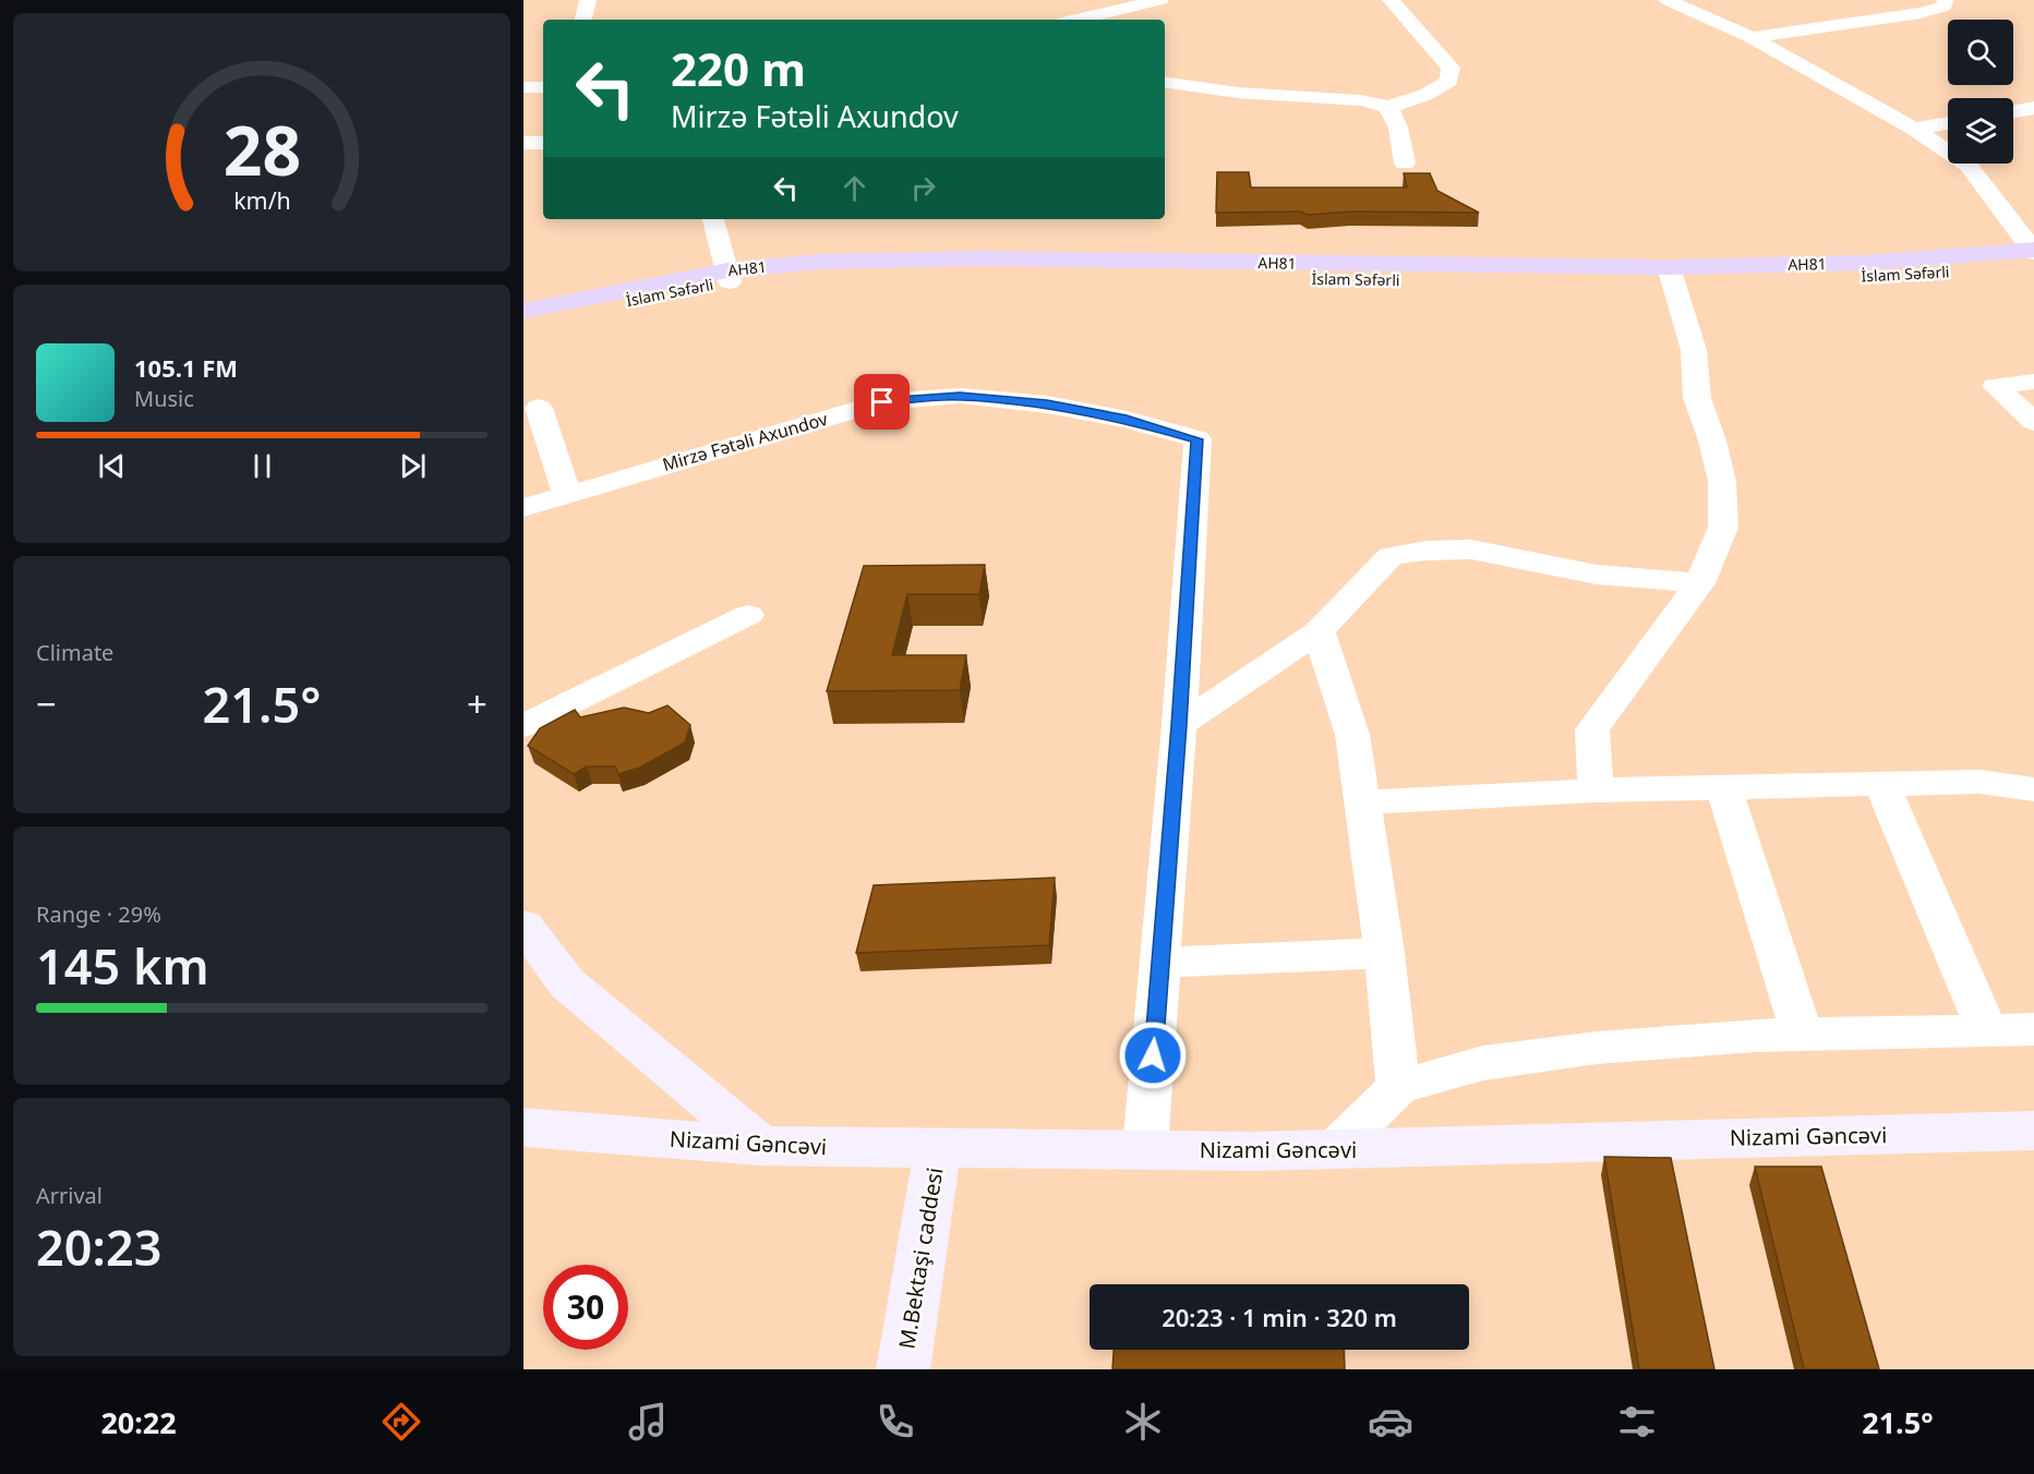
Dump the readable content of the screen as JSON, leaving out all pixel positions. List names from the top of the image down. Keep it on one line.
{"streets":{"highway":["AH81","İslam Səfərli"],"main road":["Nizami Gəncəvi","M.Bektaşi caddesi"],"street":["Mirzə Fətəli Axundov"]},"crossings":[["AH81","İslam Səfərli"],["Mirzə Fətəli Axundov","Nizami Gəncəvi"],["Nizami Gəncəvi","M.Bektaşi caddesi"]],"page":{"turn":["220 m","Mirzə Fətəli Axundov"],"song":["105.1 FM","Music"],"tile":["Climate",["Range · 29%","145 km"],["Arrival","20:23"]],"heat":["−","21.5°","+"],"limit":"30","trip":"20:23 · 1 min · 320 m","tabs":["20:22","21.5°"],"gauge":["28","km/h"]}}
